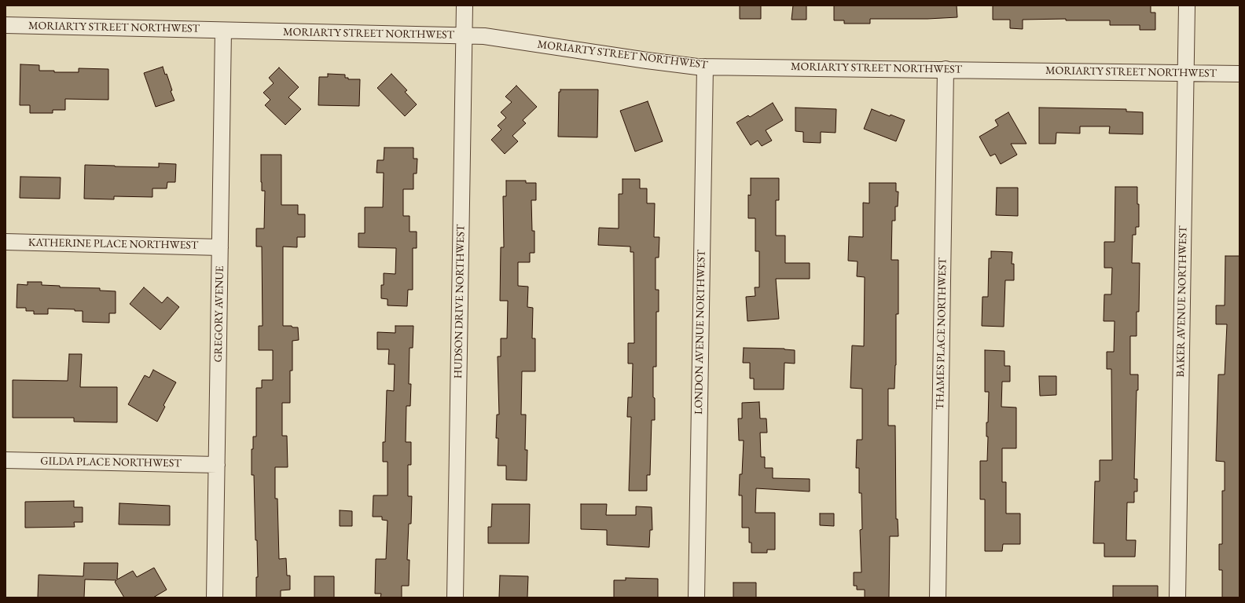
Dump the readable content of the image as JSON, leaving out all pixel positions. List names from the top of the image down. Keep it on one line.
{"streets":{"street":["MORIARTY STREET NORTHWEST","KATHERINE PLACE NORTHWEST","HUDSON DRIVE NORTHWEST","BAKER AVENUE NORTHWEST","GREGORY AVENUE","LONDON AVENUE NORTHWEST","THAMES PLACE NORTHWEST","GILDA PLACE NORTHWEST"]},"crossings":[["MORIARTY STREET NORTHWEST","HUDSON DRIVE NORTHWEST"],["MORIARTY STREET NORTHWEST","BAKER AVENUE NORTHWEST"],["MORIARTY STREET NORTHWEST","GREGORY AVENUE"],["MORIARTY STREET NORTHWEST","LONDON AVENUE NORTHWEST"],["MORIARTY STREET NORTHWEST","THAMES PLACE NORTHWEST"],["KATHERINE PLACE NORTHWEST","GREGORY AVENUE"],["GREGORY AVENUE","GILDA PLACE NORTHWEST"]]}
